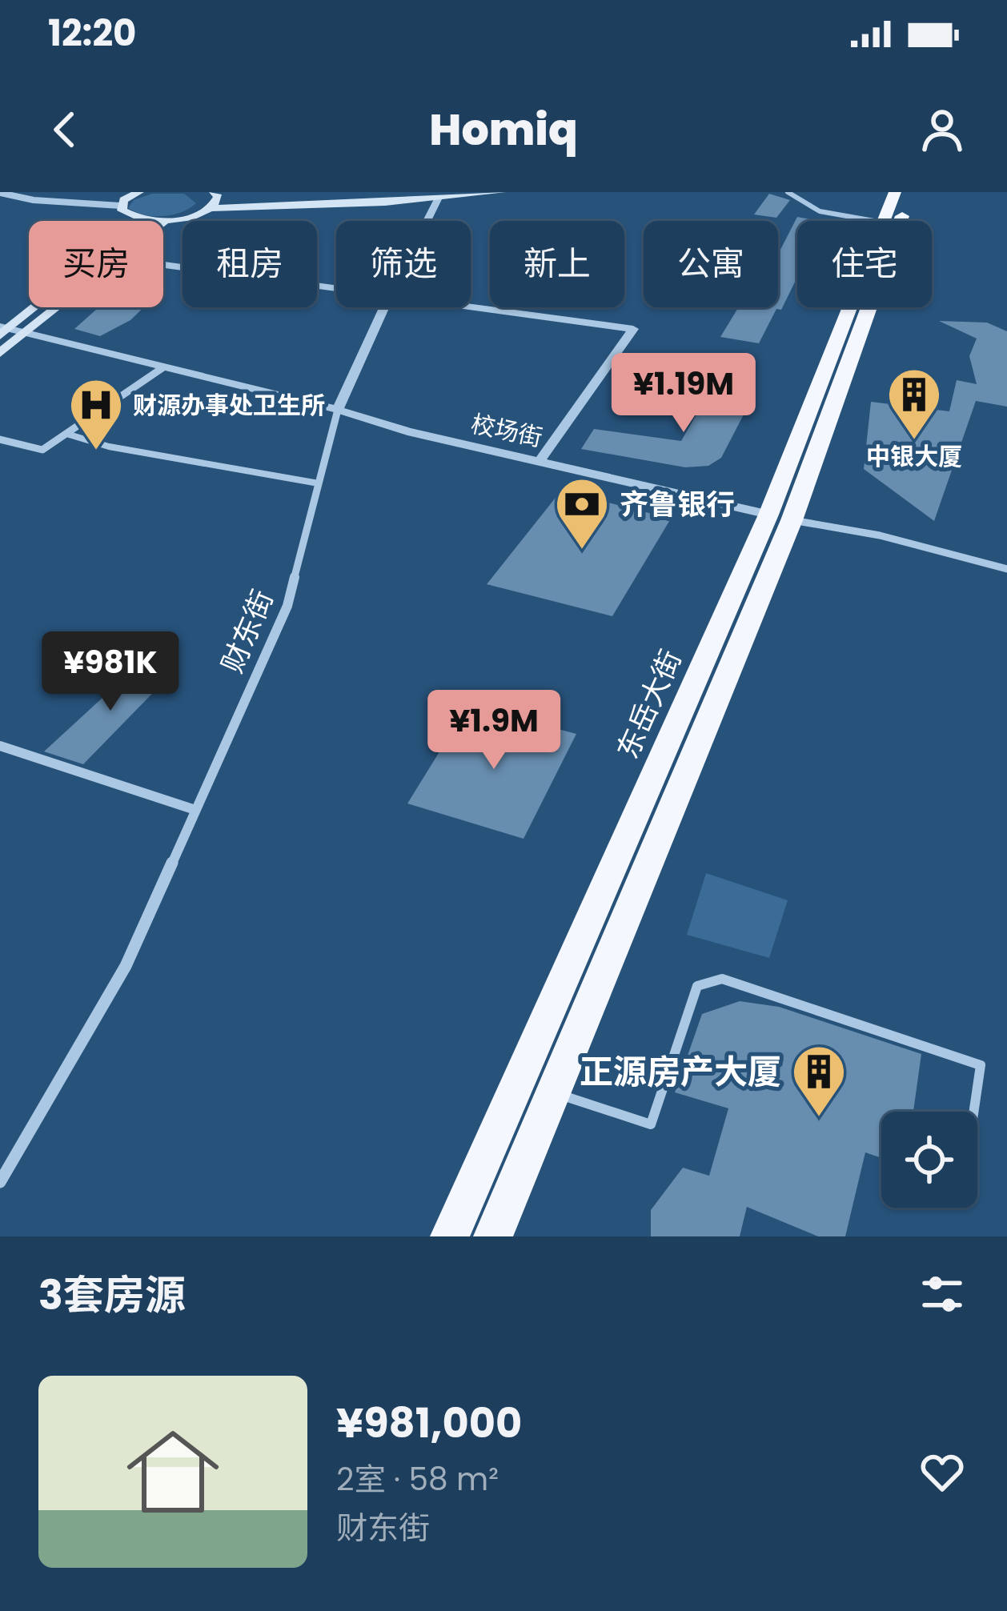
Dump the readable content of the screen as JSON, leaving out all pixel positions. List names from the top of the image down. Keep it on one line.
{"streets":{"highway":["东岳大街"],"street":["校场街","财东街"]},"crossings":[["校场街","财东街"],["校场街","东岳大街"]],"places":{"building":["中银大厦","正源房产大厦"],"hospital":["财源办事处卫生所"],"bank":["齐鲁银行"]},"page":{"status":"12:20","header":"Homiq","chip":["买房","租房","筛选","新上","公寓","住宅"],"price":["¥1.19M","¥981K","¥1.9M"],"heading":"3套房源","list":[{"name":"¥981,000","note":"2室 · 58 m² · 财东街"}]}}
